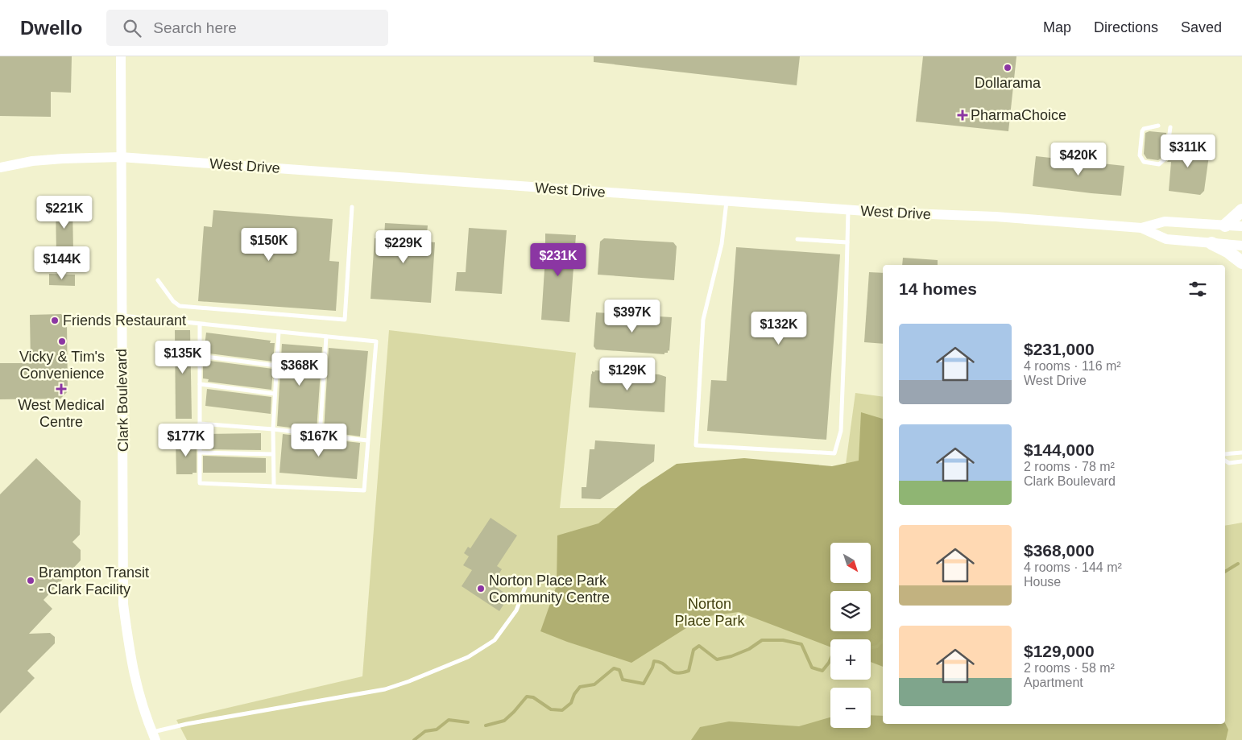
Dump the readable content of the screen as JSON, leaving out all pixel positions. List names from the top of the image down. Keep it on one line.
{"streets":{"street":["West Drive","Clark Boulevard"]},"crossings":[["West Drive","Clark Boulevard"]],"parks":["Norton Place Park"],"places":{"other":["Dollarama","Friends Restaurant","Vicky & Tim's Convenience","Brampton Transit - Clark Facility","Norton Place Park Community Centre"],"health":["PharmaChoice","West Medical Centre"]},"north":"bottom right","page":{"header":"Dwello","search":"Search here","nav":["Map","Directions","Saved"],"price":["$311K","$420K","$221K","$150K","$229K","$231K","$144K","$397K","$132K","$135K","$368K","$129K","$177K","$167K"],"heading":"14 homes","list":[{"name":"$231,000","note":"4 rooms · 116 m² · West Drive"},{"name":"$144,000","note":"2 rooms · 78 m² · Clark Boulevard"},{"name":"$368,000","note":"4 rooms · 144 m² · House"},{"name":"$129,000","note":"2 rooms · 58 m² · Apartment"}],"map_buttons":["+","−"]}}
